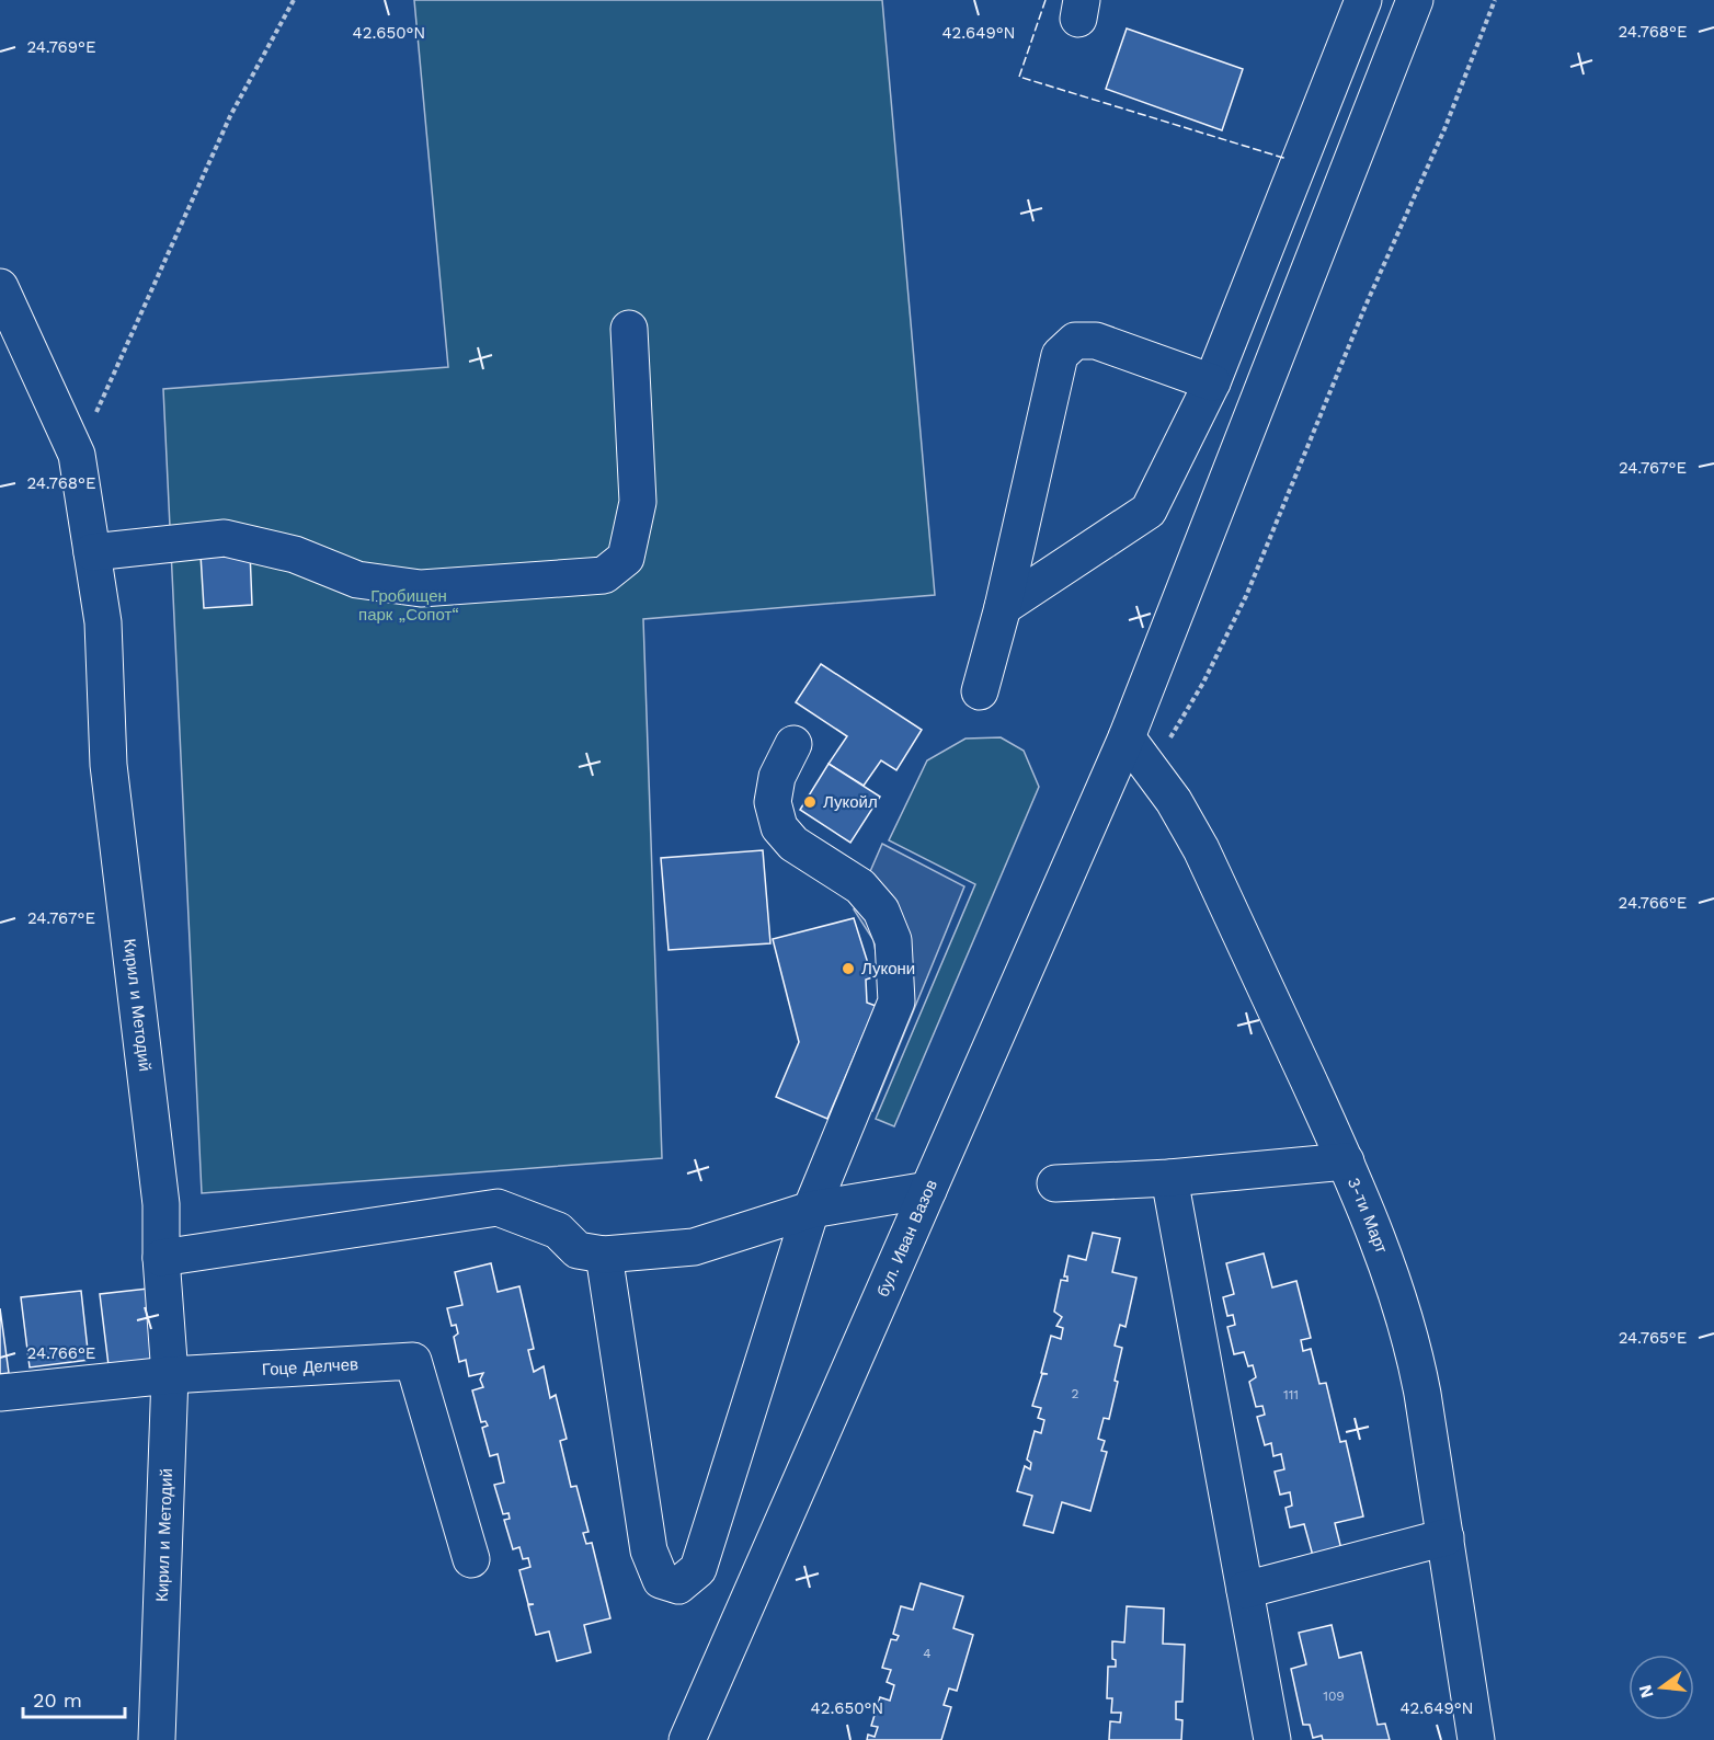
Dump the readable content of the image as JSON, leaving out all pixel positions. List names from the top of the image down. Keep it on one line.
{"streets":{"street":["Кирил и Методий","3-ти Март","бул. Иван Вазов","Гоце Делчев"]},"crossings":[["Кирил и Методий","Гоце Делчев"],["3-ти Март","бул. Иван Вазов"]],"parks":["Гробищен парк „Сопот“"],"places":["Лукойл","Лукони"],"house_numbers":["2","111","4","109"],"scale_bar":"20 m","north":"left","coordinates":["24.768°E","42.650°N","42.649°N","24.769°E","24.767°E","24.766°E","24.765°E"]}
